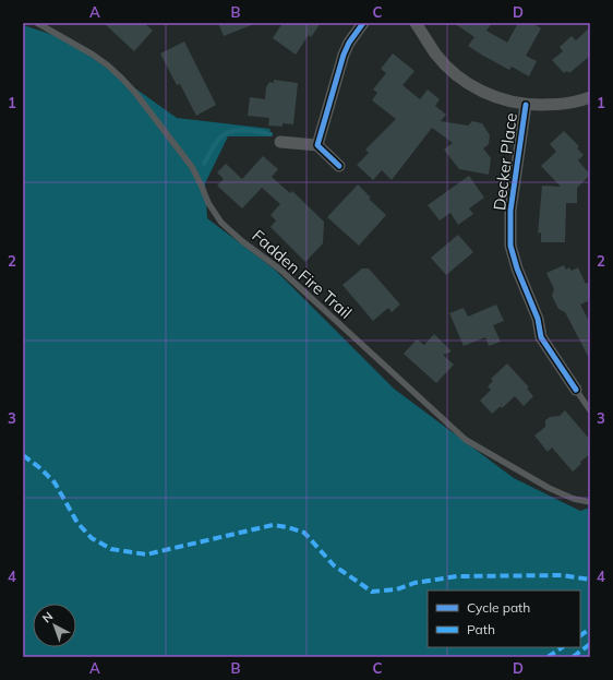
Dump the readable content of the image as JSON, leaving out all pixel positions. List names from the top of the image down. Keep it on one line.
{"streets":{"street":["Decker Place"],"lane":["Fadden Fire Trail"]},"legend":["Cycle path","Path"],"north":"top left","grid":{"columns":["A","B","C","D"],"rows":["1","2","3","4"]}}
